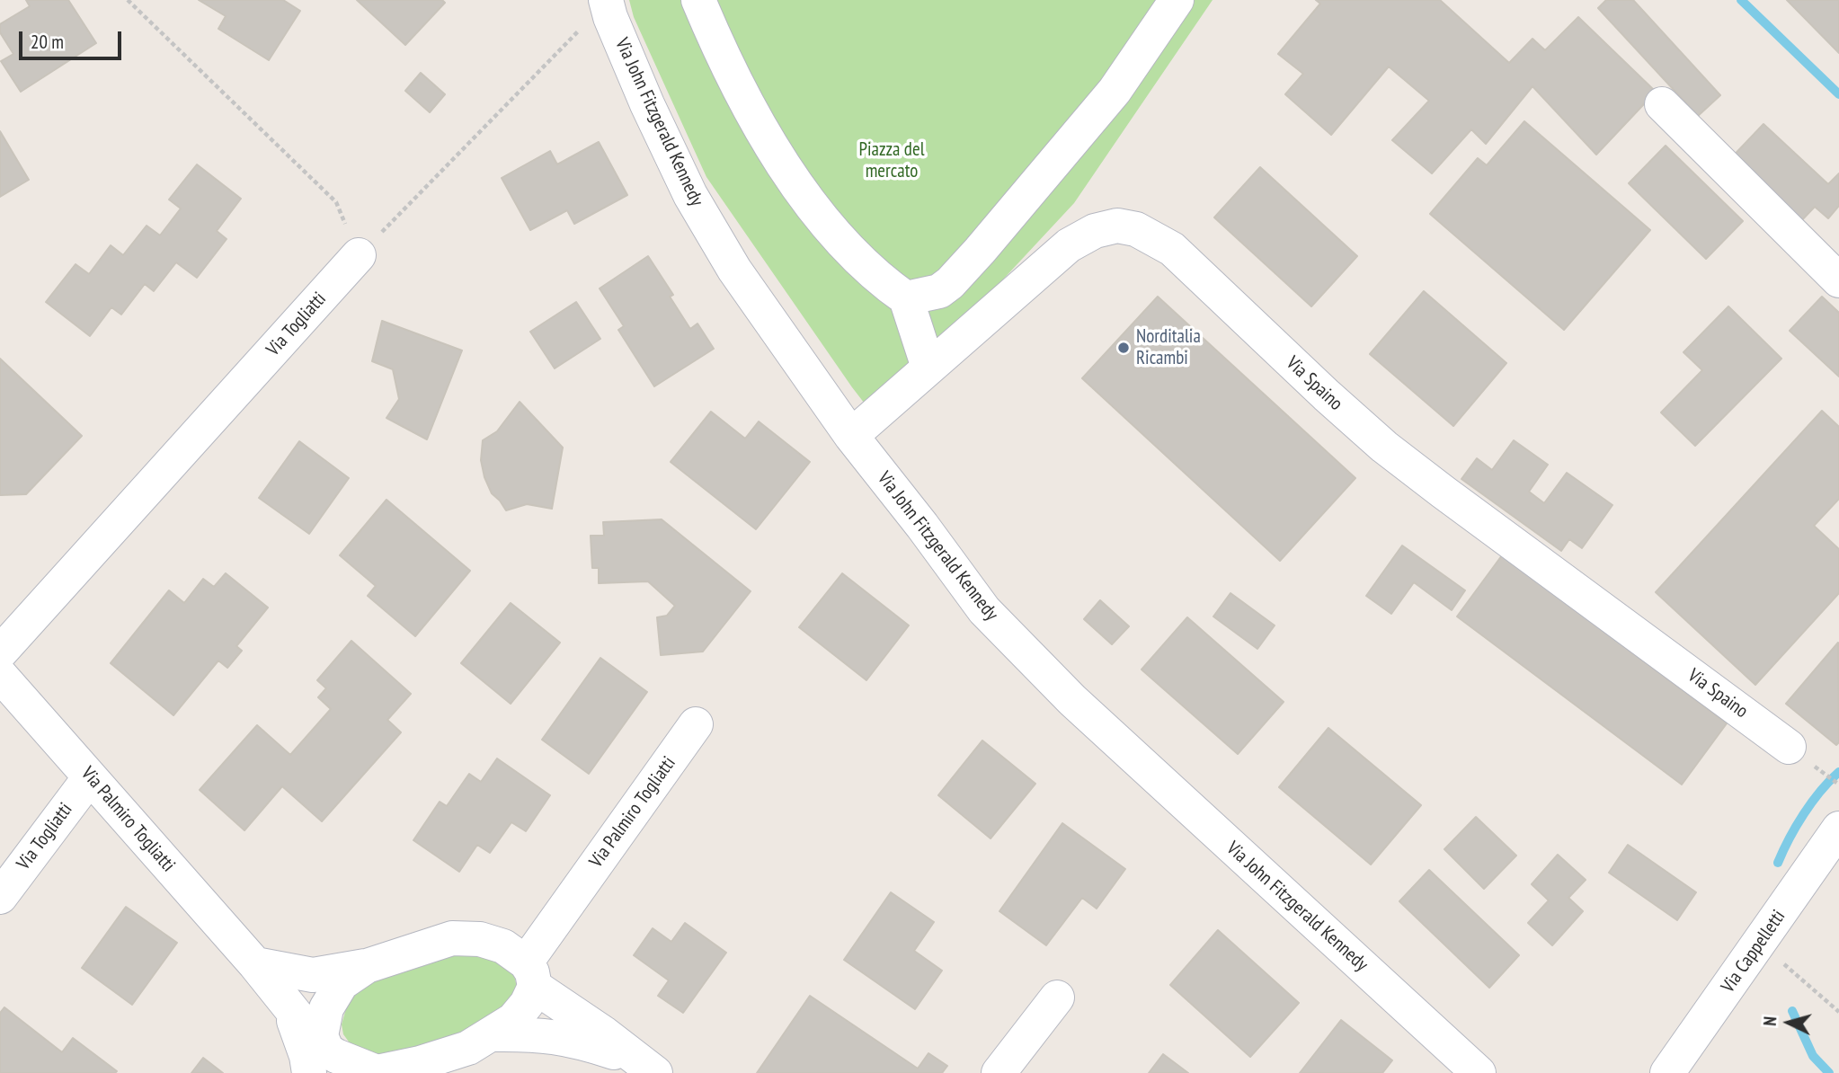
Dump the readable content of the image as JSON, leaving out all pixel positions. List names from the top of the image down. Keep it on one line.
{"streets":{"street":["Via John Fitzgerald Kennedy","Via Togliatti","Via Spaino","Via Palmiro Togliatti","Via Cappelletti"]},"crossings":[["Via John Fitzgerald Kennedy","Via Spaino"],["Via Togliatti","Via Palmiro Togliatti"]],"parks":["Piazza del mercato"],"places":["Norditalia Ricambi"],"scale_bar":"20 m","north":"left"}
